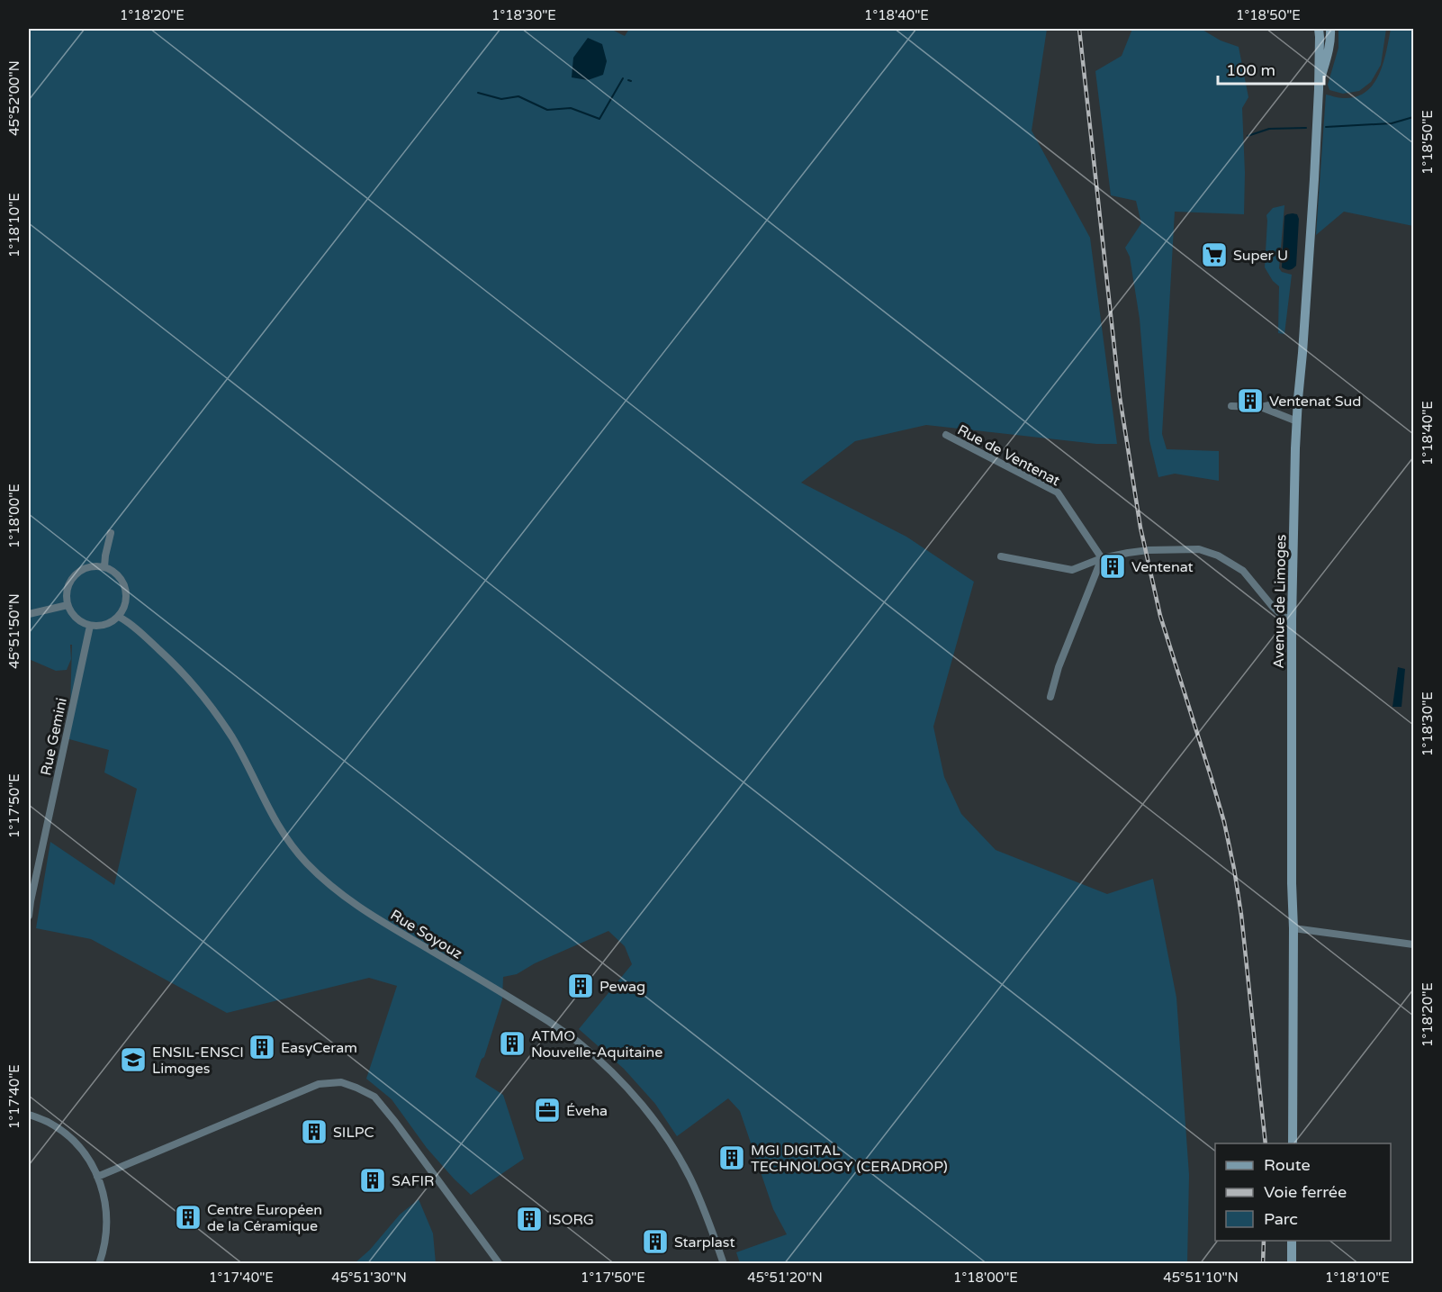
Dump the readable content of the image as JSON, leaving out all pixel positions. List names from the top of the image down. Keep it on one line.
{"streets":{"main road":["Avenue de Limoges"],"street":["Rue de Ventenat","Rue Gemini","Rue Soyouz"]},"crossings":[["Rue Gemini","Rue Soyouz"]],"places":{"supermarket":["Super U"],"building":["Ventenat Sud","Ventenat","Pewag","ATMO Nouvelle-Aquitaine","EasyCeram","SILPC","MGI DIGITAL TECHNOLOGY (CERADROP)","SAFIR","Centre Européen de la Céramique","ISORG","Starplast"],"school or university":["ENSIL-ENSCI Limoges"],"office":["Éveha"]},"legend":["Route","Voie ferrée","Parc"],"scale_bar":"100 m","coordinates":["1°18'20\"E","1°18'30\"E","1°18'40\"E","1°18'50\"E","45°52'00\"N","1°18'10\"E","1°18'00\"E","45°51'50\"N","1°17'50\"E","1°17'40\"E","45°51'30\"N","45°51'20\"N","45°51'10\"N"]}
